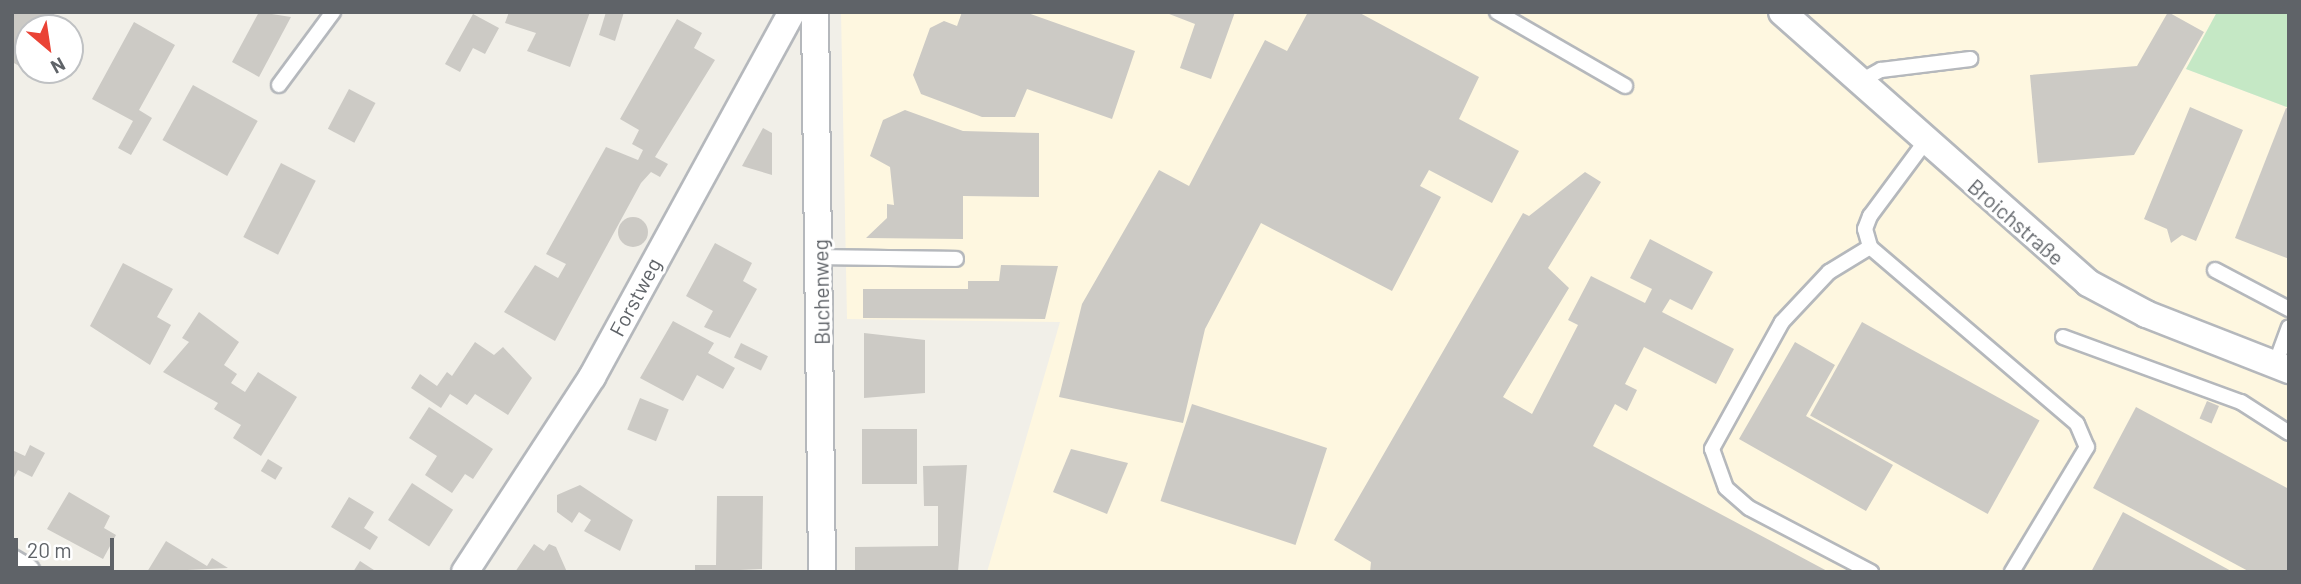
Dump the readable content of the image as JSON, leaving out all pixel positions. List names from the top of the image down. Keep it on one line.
{"streets":{"street":["Broichstraße","Buchenweg","Forstweg"]},"crossings":[["Buchenweg","Forstweg"]],"scale_bar":"20 m","north":"bottom right"}
